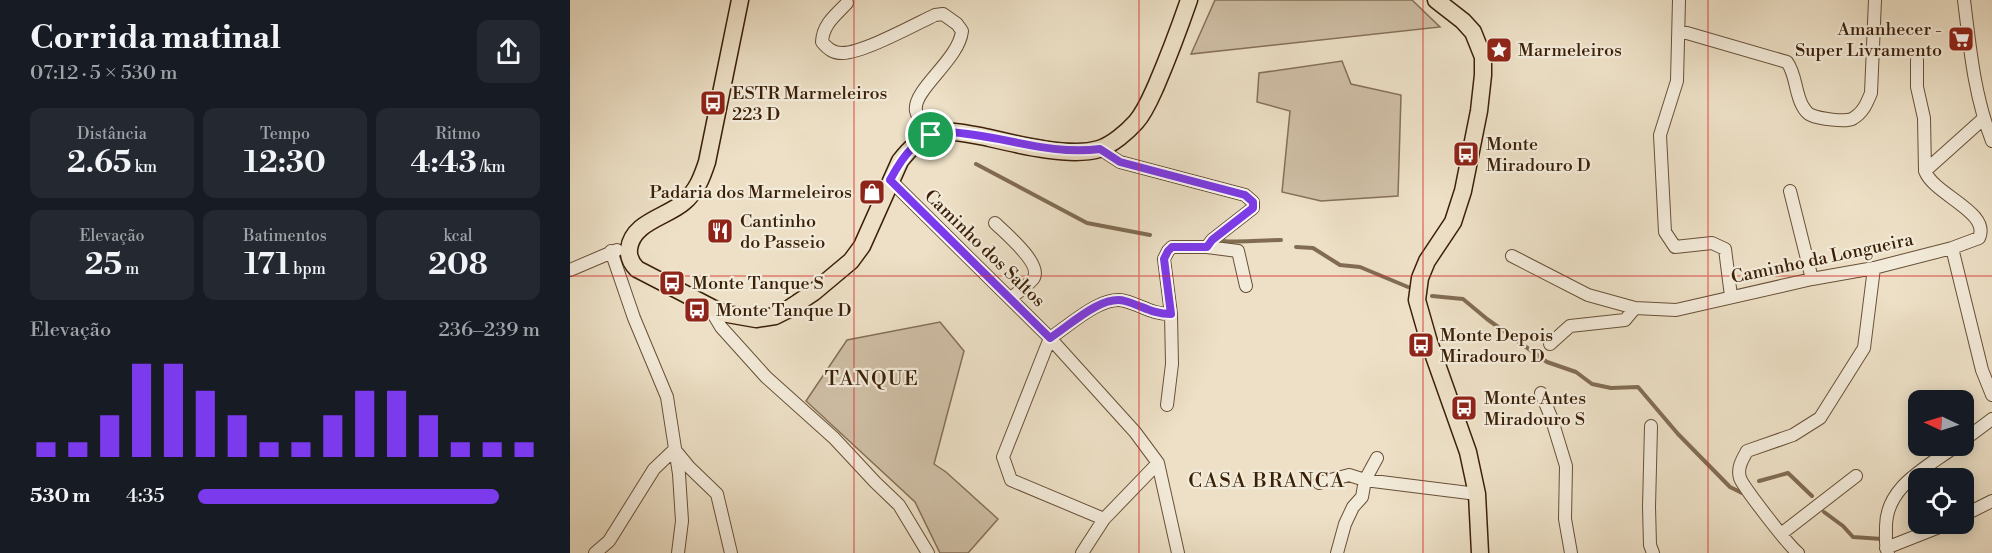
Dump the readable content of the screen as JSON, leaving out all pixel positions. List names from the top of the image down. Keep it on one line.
{"streets":{"street":["Caminho dos Saltos","Caminho da Longueira"]},"districts":["TANQUE","CASA BRANCA"],"places":{"supermarket":["Amanhecer - Super Livramento"],"place":["Marmeleiros"],"bus stop":["ESTR Marmeleiros 223 D","Monte Miradouro D","Monte Tanque S","Monte Tanque D","Monte Depois Miradouro D","Monte Antes Miradouro S"],"shop":["Padaria dos Marmeleiros"],"restaurant":["Cantinho do Passeio"]},"north":"left","page":{"heading":["Corrida matinal","07:12 · 5 × 530 m"],"stats":[["Distância","2.65 km"],["Tempo","12:30"],["Ritmo","4:43 /km"],["Elevação","25 m"],["Batimentos","171 bpm"],["kcal","208"]],"chart":["Elevação","236–239 m"],"list":[{"name":"530 m","note":"4:35"}]}}
